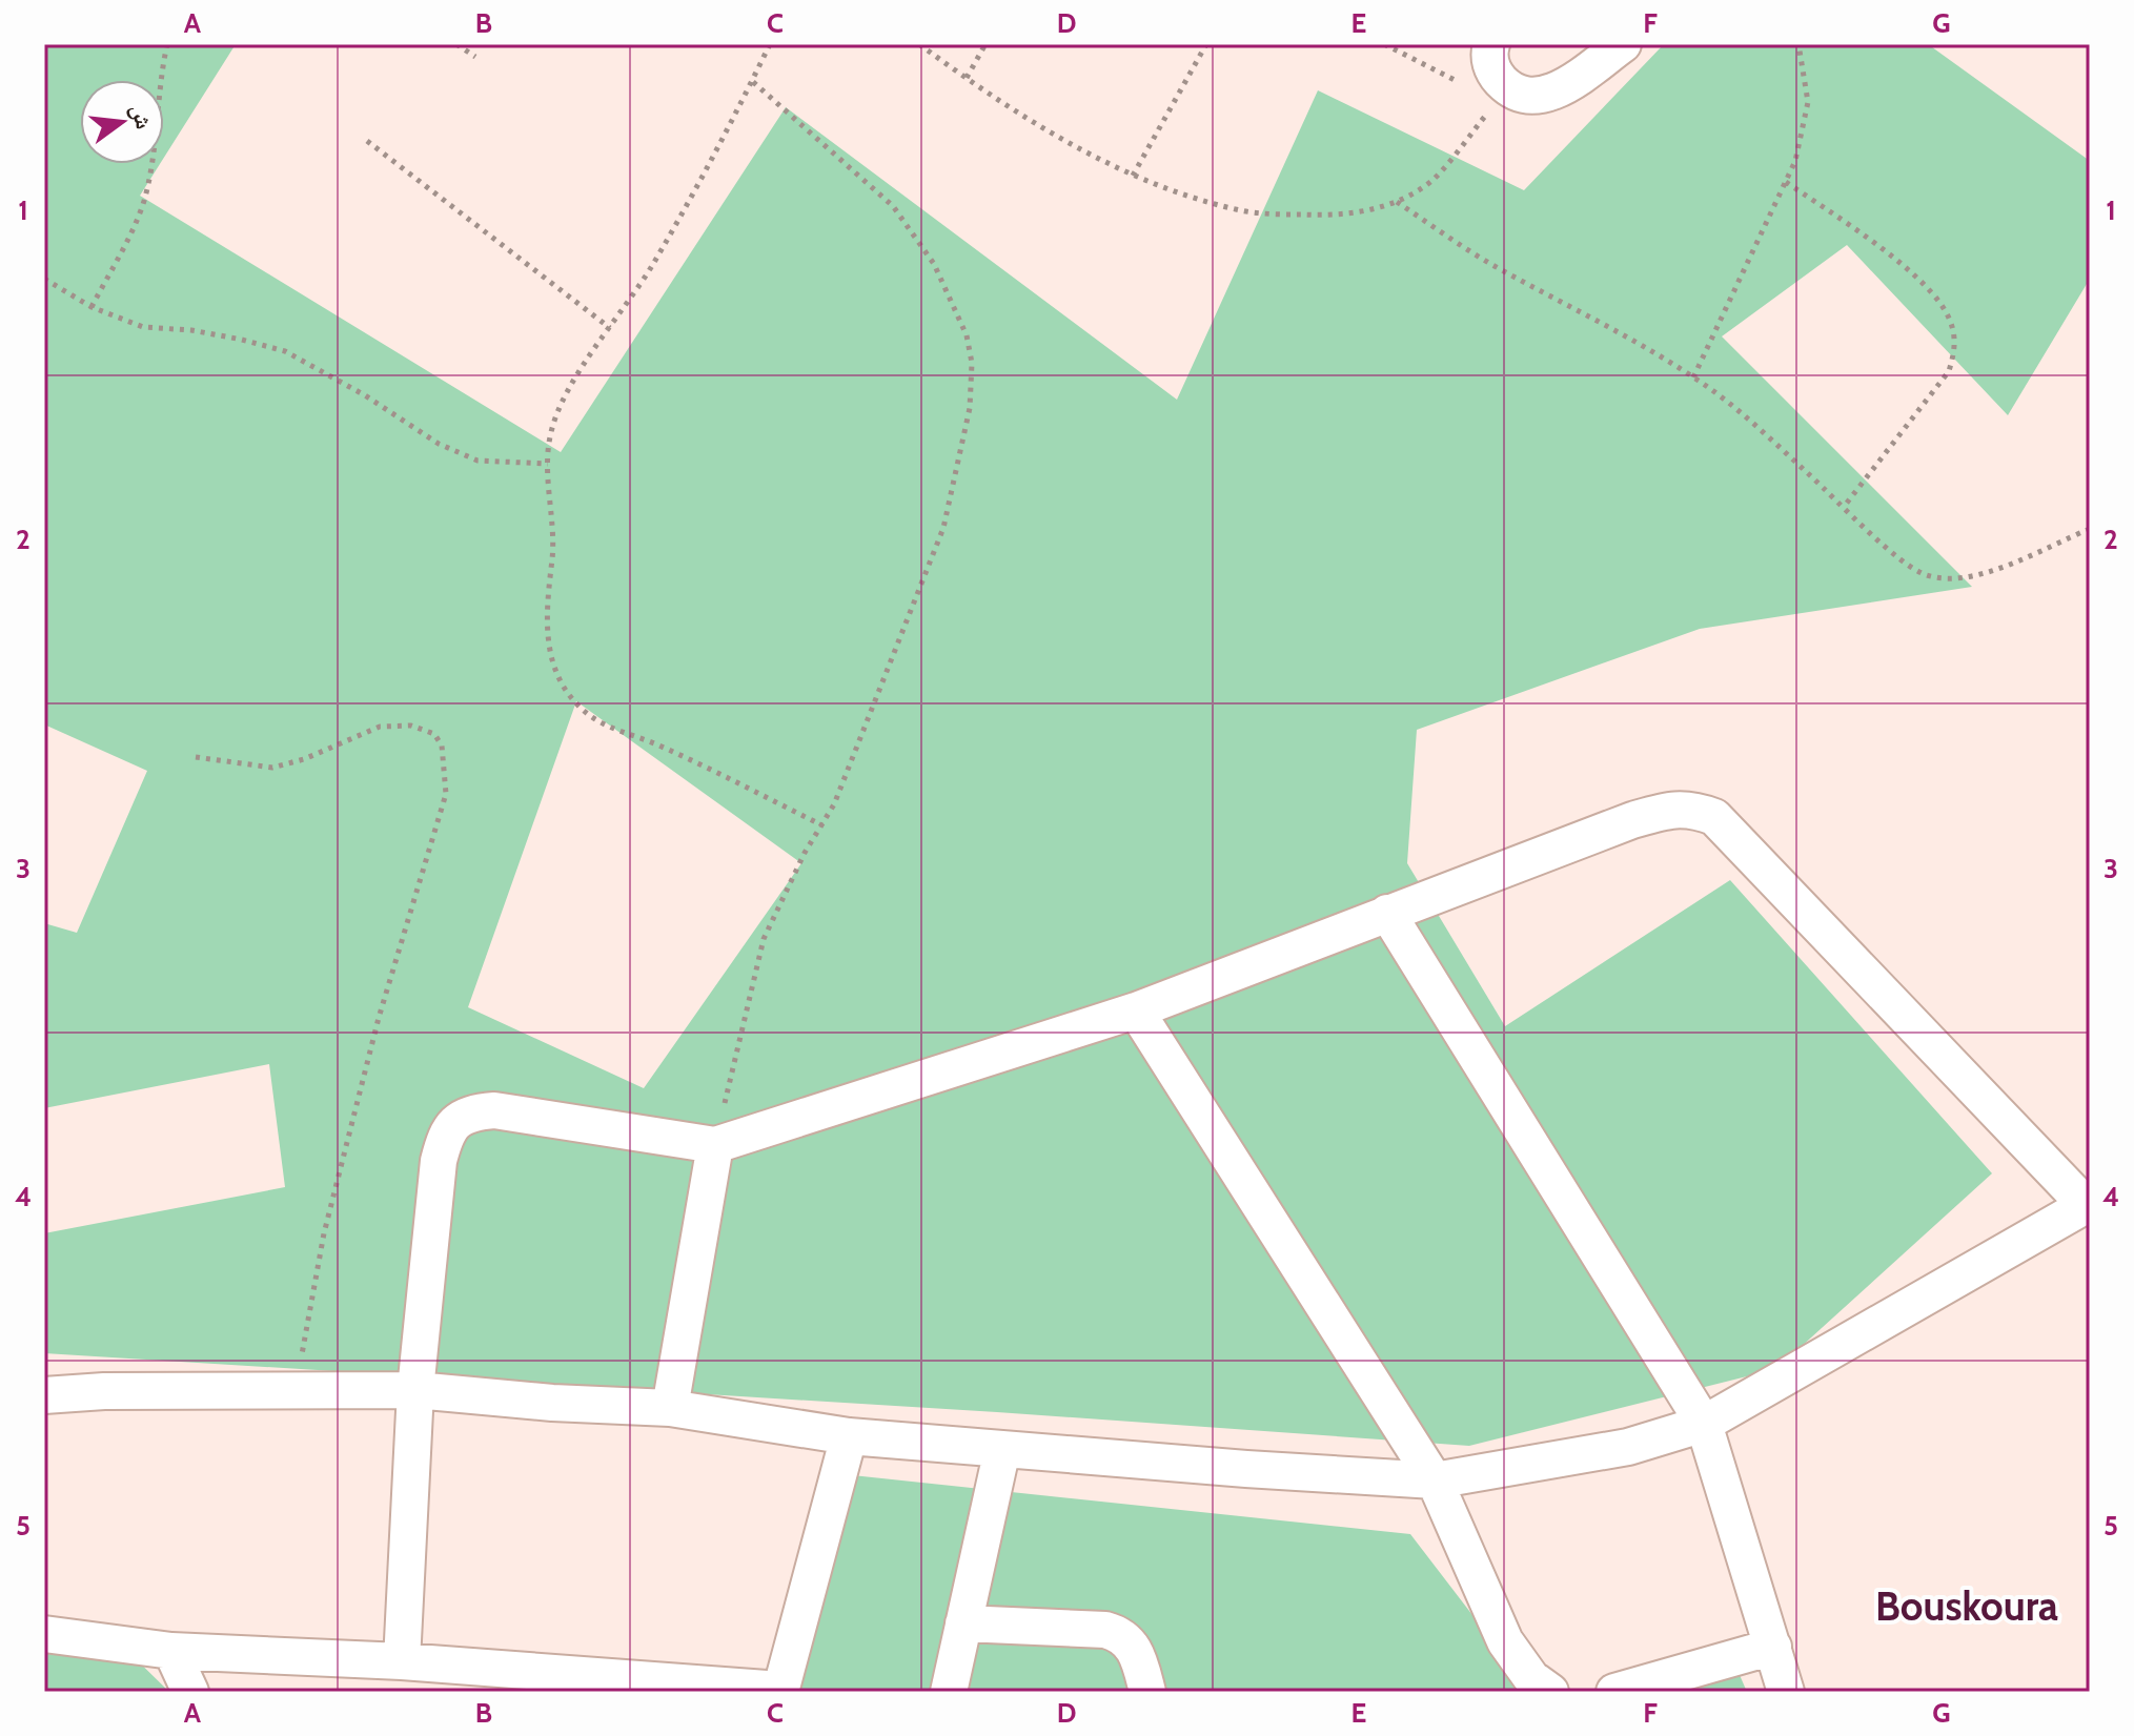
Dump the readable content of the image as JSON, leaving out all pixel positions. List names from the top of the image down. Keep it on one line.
{"districts":["Bouskoura"],"north":"right","grid":{"columns":["A","B","C","D","E","F","G"],"rows":["1","2","3","4","5"]}}
